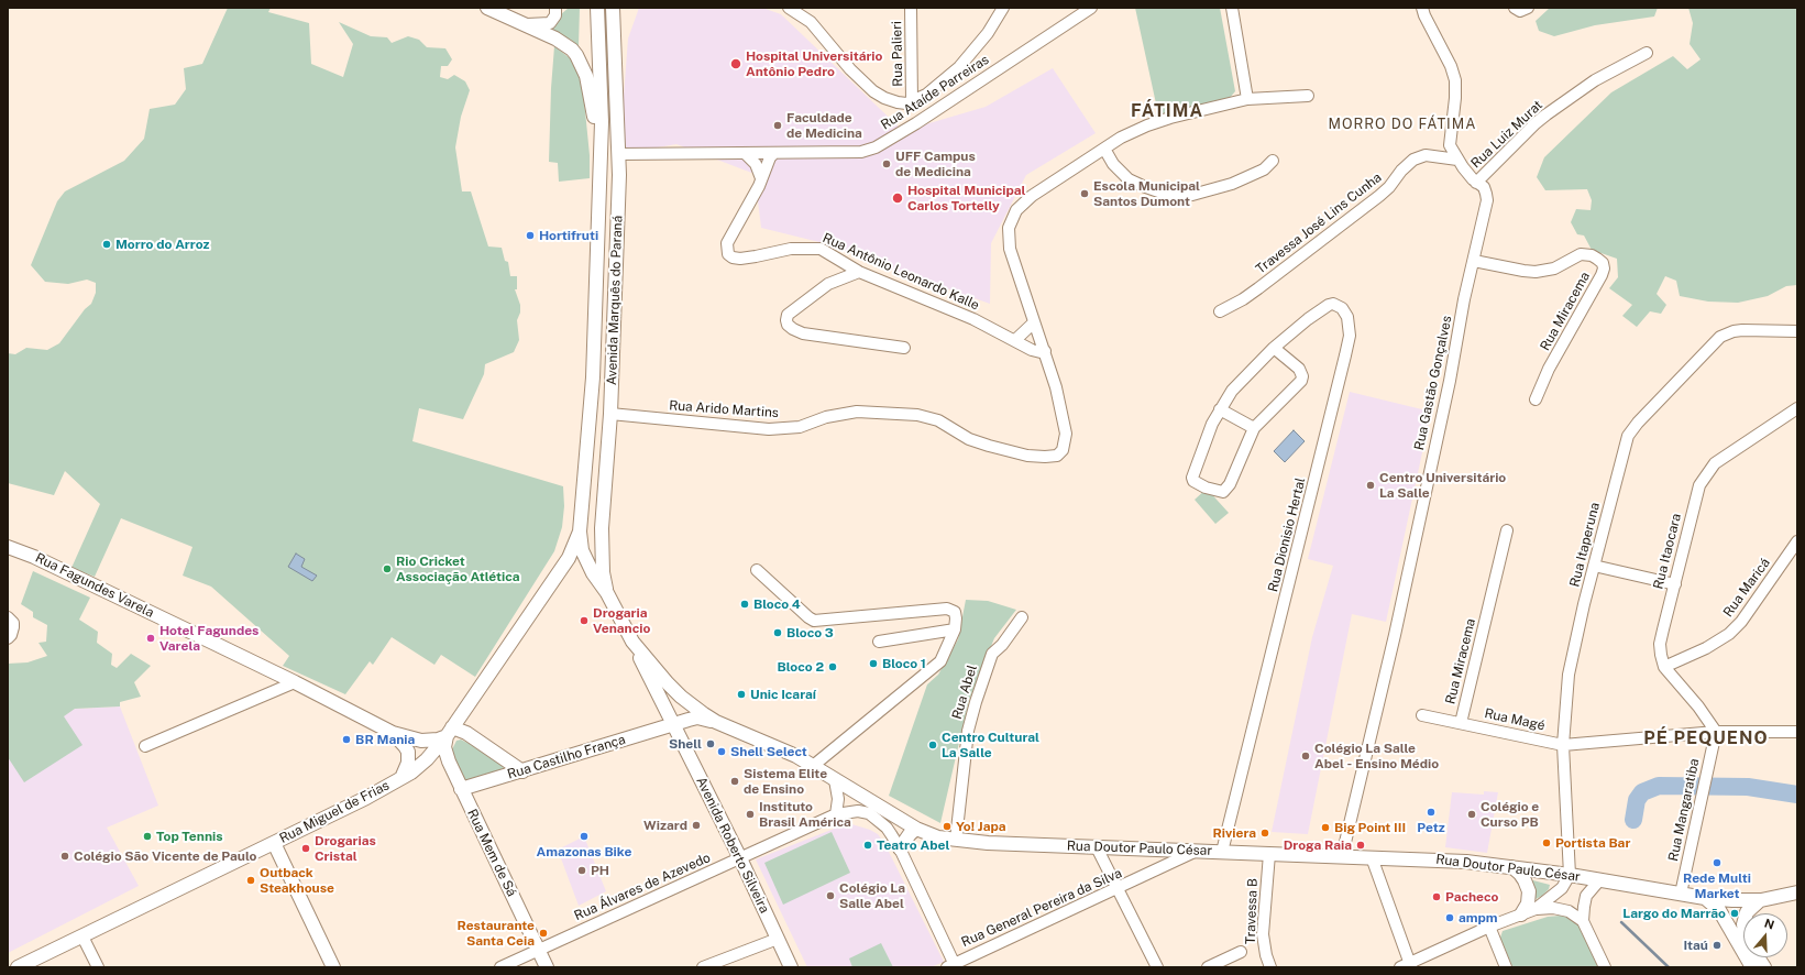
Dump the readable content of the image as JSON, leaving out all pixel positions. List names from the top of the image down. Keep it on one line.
{"streets":{"main road":["Avenida Marquês do Paraná","Rua Fagundes Varela","Rua Castilho França","Rua Miguel de Frias","Avenida Roberto Silveira","Rua Doutor Paulo César","Rua Mem de Sá"],"street":["Rua Palieri","Rua Ataíde Parreiras","Rua Luiz Murat","Travessa José Lins Cunha","Rua Antônio Leonardo Kalle","Rua Miracema","Rua Gastão Gonçalves","Rua Arido Martins","Rua Dionisio Hertal","Rua Itaperuna","Rua Itaocara","Rua Maricá","Rua Abel","Rua Magé","Rua Mangaratiba","Rua Álvares de Azevedo","Rua General Pereira da Silva","Travessa B"]},"crossings":[["Rua Ataíde Parreiras","Avenida Marquês do Paraná"],["Rua Luiz Murat","Rua Gastão Gonçalves"],["Travessa José Lins Cunha","Rua Gastão Gonçalves"],["Rua Antônio Leonardo Kalle","Rua Arido Martins"],["Avenida Marquês do Paraná","Rua Arido Martins"],["Avenida Marquês do Paraná","Rua Miguel de Frias"],["Avenida Marquês do Paraná","Rua Doutor Paulo César"],["Rua Miracema","Rua Gastão Gonçalves"],["Rua Miracema","Rua Magé"],["Rua Gastão Gonçalves","Rua Doutor Paulo César"],["Rua Dionisio Hertal","Rua Doutor Paulo César"],["Rua Itaperuna","Rua Magé"],["Rua Itaperuna","Rua Doutor Paulo César"],["Rua Itaocara","Rua Maricá"],["Rua Fagundes Varela","Rua Miguel de Frias"],["Rua Fagundes Varela","Rua Mem de Sá"],["Rua Abel","Rua Doutor Paulo César"],["Rua Magé","Rua Mangaratiba"],["Rua Castilho França","Avenida Roberto Silveira"],["Rua Castilho França","Rua Doutor Paulo César"],["Rua Castilho França","Rua Mem de Sá"],["Rua Mangaratiba","Rua Doutor Paulo César"],["Rua Miguel de Frias","Rua Mem de Sá"],["Avenida Roberto Silveira","Rua Doutor Paulo César"],["Avenida Roberto Silveira","Rua Álvares de Azevedo"],["Rua Doutor Paulo César","Rua General Pereira da Silva"],["Rua Doutor Paulo César","Travessa B"],["Rua Mem de Sá","Rua Álvares de Azevedo"],["Rua Álvares de Azevedo","Rua General Pereira da Silva"]],"districts":["FÁTIMA","MORRO DO FÁTIMA","PÉ PEQUENO"],"places":["Hospital Universitário Antônio Pedro","Faculdade de Medicina","UFF Campus de Medicina","Escola Municipal Santos Dumont","Hospital Municipal Carlos Tortelly","Hortifruti","Morro do Arroz","Centro Universitário La Salle","Rio Cricket Associação Atlética","Bloco 4","Drogaria Venancio","Bloco 3","Hotel Fagundes Varela","Bloco 1","Bloco 2","Unic Icaraí","BR Mania","Shell","Centro Cultural La Salle","Shell Select","Colégio La Salle Abel - Ensino Médio","Sistema Elite de Ensino","Petz","Instituto Brasil América","Colégio e Curso PB","Wizard","Yo! Japa","Big Point III","Riviera","Top Tennis","Amazonas Bike","Portista Bar","Teatro Abel","Droga Raia","Drogarias Cristal","Colégio São Vicente de Paulo","Rede Multi Market","PH","Outback Steakhouse","Colégio La Salle Abel","Pacheco","Largo do Marrão","ampm","Restaurante Santa Ceia","Itaú"],"north":"top"}
